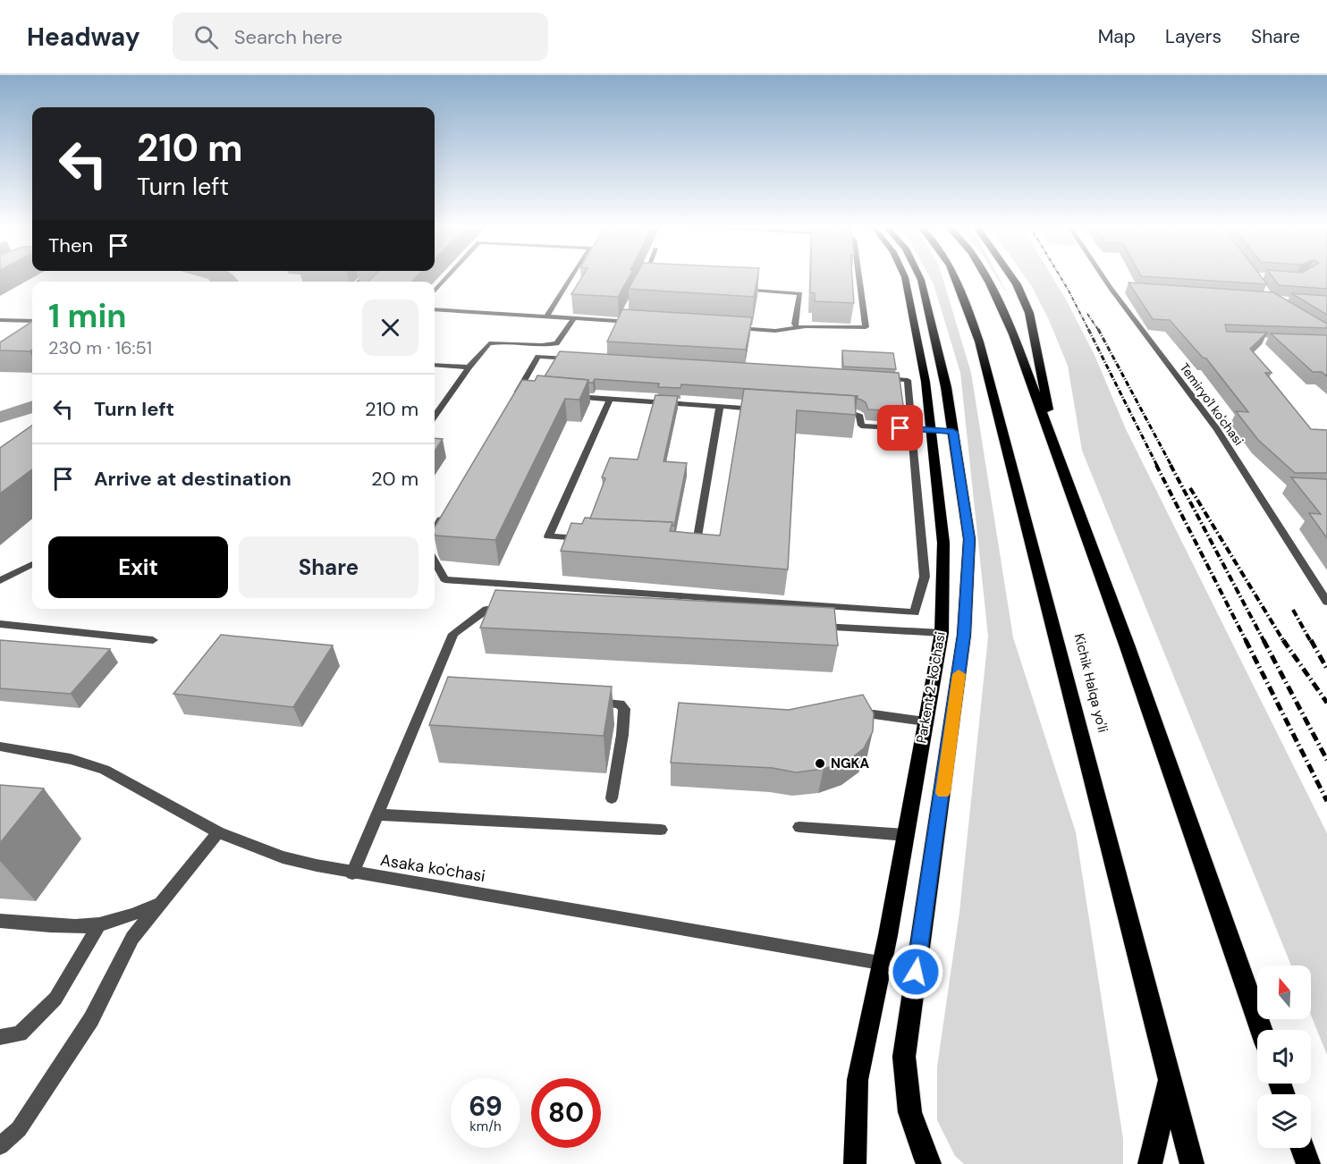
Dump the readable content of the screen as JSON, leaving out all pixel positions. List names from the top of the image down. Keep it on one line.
{"streets":{"highway":["Kichik Halqa yo'li"],"main road":["Parkent 2-ko'chasi"],"street":["Temiryo'l ko'chasi","Asaka ko'chasi"]},"crossings":[["Parkent 2-ko'chasi","Asaka ko'chasi"]],"places":["NGKA"],"north":"top","page":{"header":"Headway","search":"Search here","nav":["Map","Layers","Share"],"turn":["210 m","Turn left"],"then":"Then","heading":["1 min","230 m · 16:51"],"list":[{"name":"Turn left","value":"210 m"},{"name":"Arrive at destination","value":"20 m"}],"buttons":["Exit","Share"],"speed":"69 km/h","limit":"80"}}
